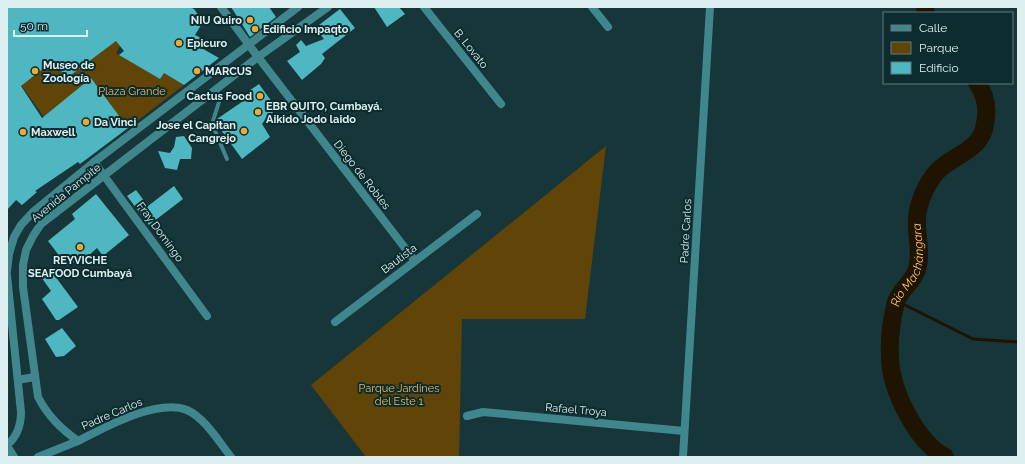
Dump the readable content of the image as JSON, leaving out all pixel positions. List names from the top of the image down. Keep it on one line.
{"streets":{"street":["B. Lovato","Diego de Robles","Avenida Pampite","Padre Carlos","Fray Domingo","Bautista","Rafael Troya"]},"crossings":[["Diego de Robles","Avenida Pampite"],["Diego de Robles","Bautista"],["Avenida Pampite","Padre Carlos"],["Avenida Pampite","Fray Domingo"],["Padre Carlos","Rafael Troya"]],"water":["Río Machángara"],"parks":["Plaza Grande","Parque Jardines del Este 1"],"places":["NIU Quiro","Edificio Impaqto","Epicuro","Museo de Zoología","MARCUS","Cactus Food","EBR QUITO, Cumbayá. Aikido Jodo laido","Da Vinci","Jose el Capitan Cangrejo","Maxwell","REYVICHE SEAFOOD Cumbayá"],"legend":["Calle","Parque","Edificio"],"scale_bar":"50 m"}
